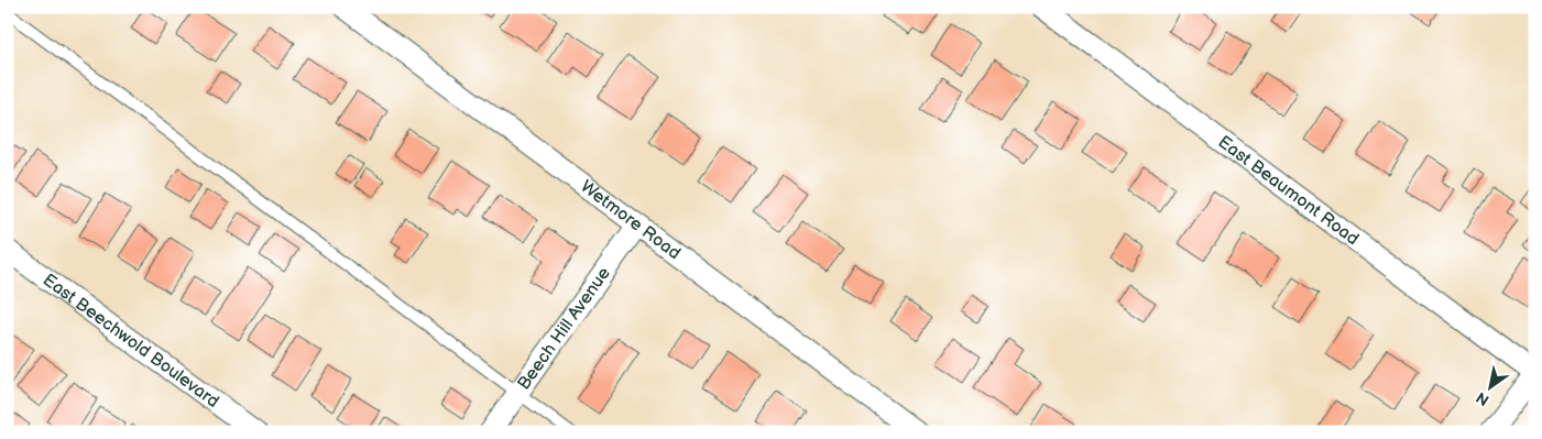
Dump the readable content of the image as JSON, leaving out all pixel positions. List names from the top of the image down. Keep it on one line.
{"streets":{"street":["East Beaumont Road","Wetmore Road","Beech Hill Avenue","East Beechwold Boulevard"]},"crossings":[["Wetmore Road","Beech Hill Avenue"]],"north":"bottom left"}
